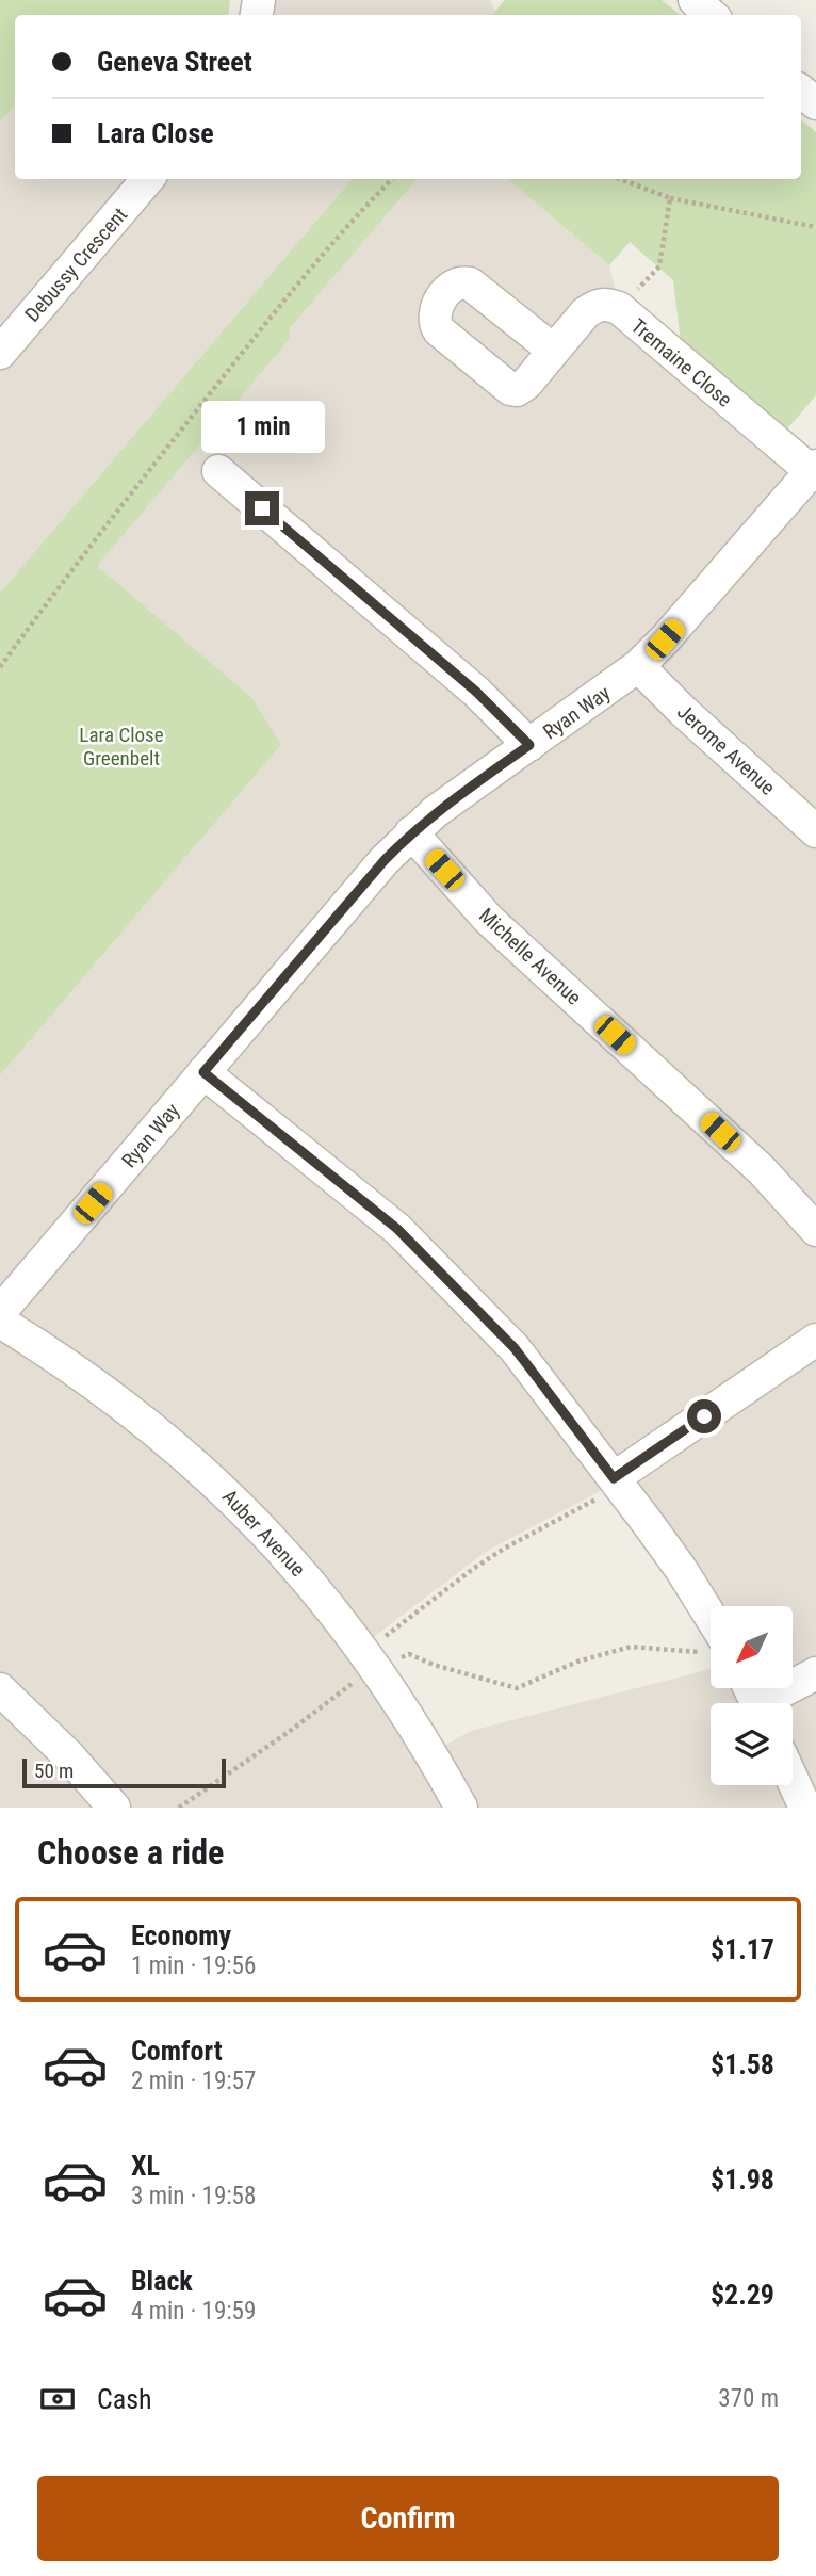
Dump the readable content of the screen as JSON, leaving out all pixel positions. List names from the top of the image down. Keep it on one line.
{"streets":{"street":["Debussy Crescent","Tremaine Close","Ryan Way","Jerome Avenue","Michelle Avenue","Auber Avenue"]},"crossings":[["Tremaine Close","Ryan Way"],["Ryan Way","Jerome Avenue"],["Ryan Way","Michelle Avenue"]],"parks":["Lara Close Greenbelt"],"scale_bar":"50 m","north":"bottom left","page":{"banner":["Geneva Street","Lara Close"],"bubble":"1 min","scale":"50 m","heading":"Choose a ride","list":[{"name":"Economy","note":"1 min · 19:56","value":"$1.17"},{"name":"Comfort","note":"2 min · 19:57","value":"$1.58"},{"name":"XL","note":"3 min · 19:58","value":"$1.98"},{"name":"Black","note":"4 min · 19:59","value":"$2.29"}],"pay":["Cash","370 m"],"buttons":"Confirm"}}
